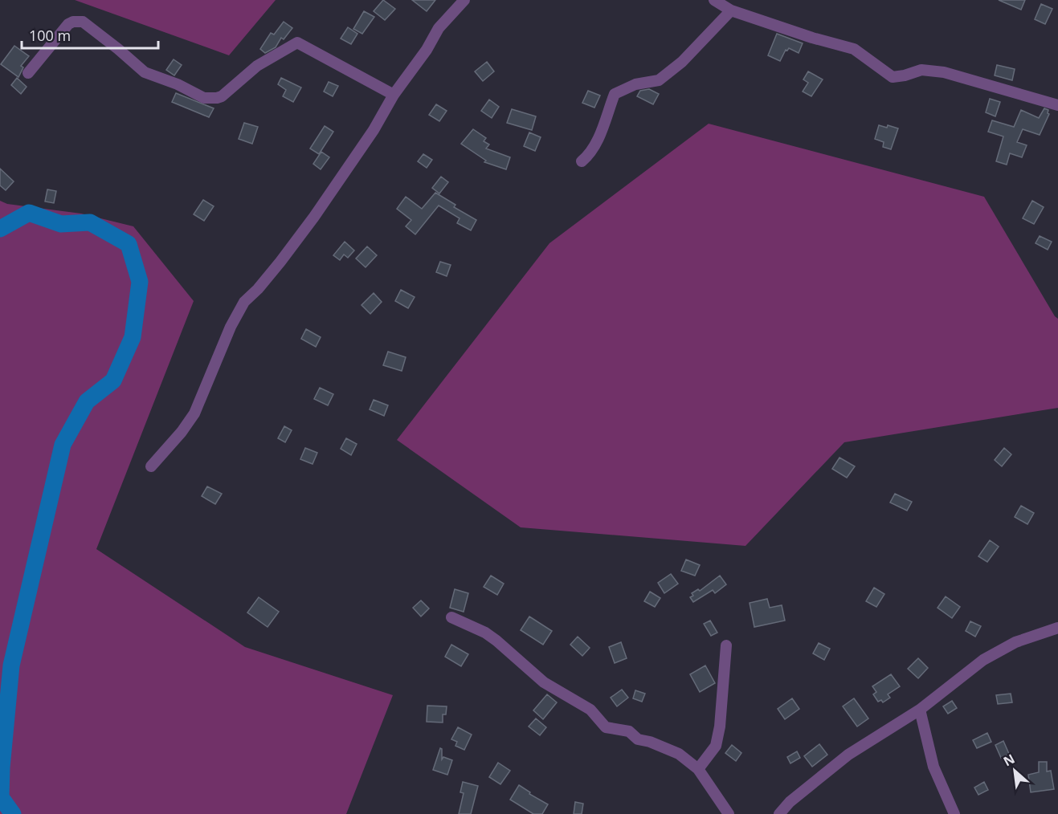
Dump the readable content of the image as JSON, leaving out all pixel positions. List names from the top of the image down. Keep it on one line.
{"scale_bar":"100 m","north":"top left"}
